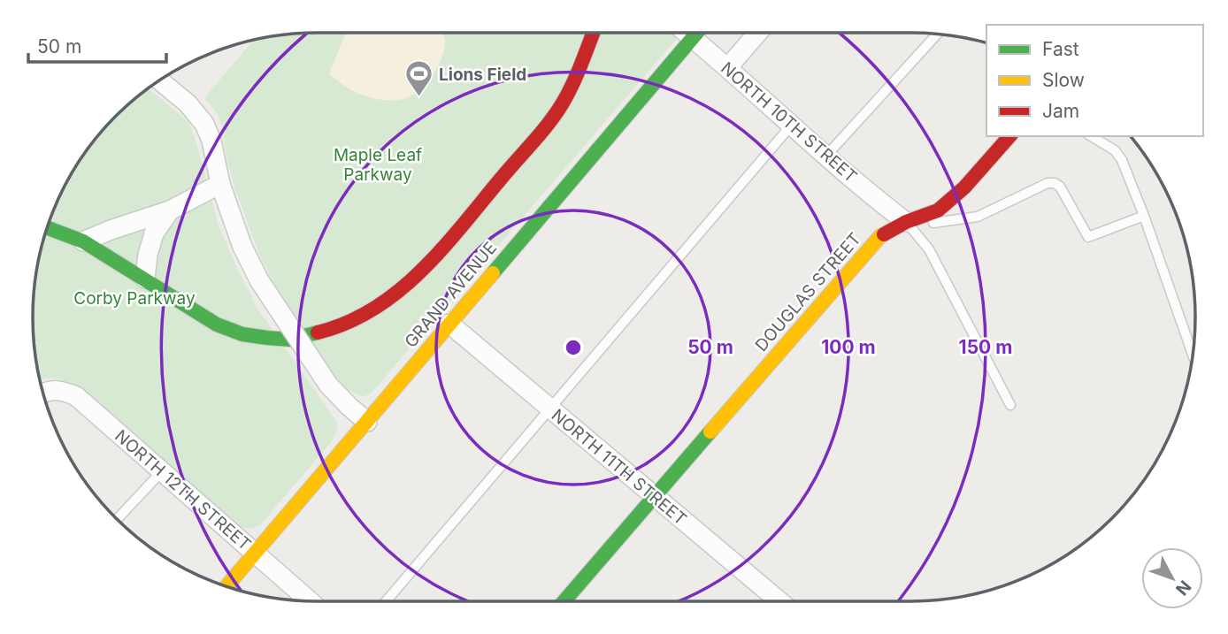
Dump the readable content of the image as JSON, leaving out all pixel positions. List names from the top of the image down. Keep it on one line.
{"streets":{"street":["NORTH 10TH STREET","DOUGLAS STREET","GRAND AVENUE","NORTH 11TH STREET","NORTH 12TH STREET"]},"crossings":[["NORTH 10TH STREET","DOUGLAS STREET"],["NORTH 10TH STREET","GRAND AVENUE"],["DOUGLAS STREET","NORTH 11TH STREET"],["GRAND AVENUE","NORTH 11TH STREET"],["GRAND AVENUE","NORTH 12TH STREET"]],"parks":["Maple Leaf Parkway","Corby Parkway"],"places":{"sports":["Lions Field"]},"legend":["Fast","Slow","Jam"],"scale_bar":"50 m","north":"bottom right","rings":["50 m","100 m","150 m"]}
